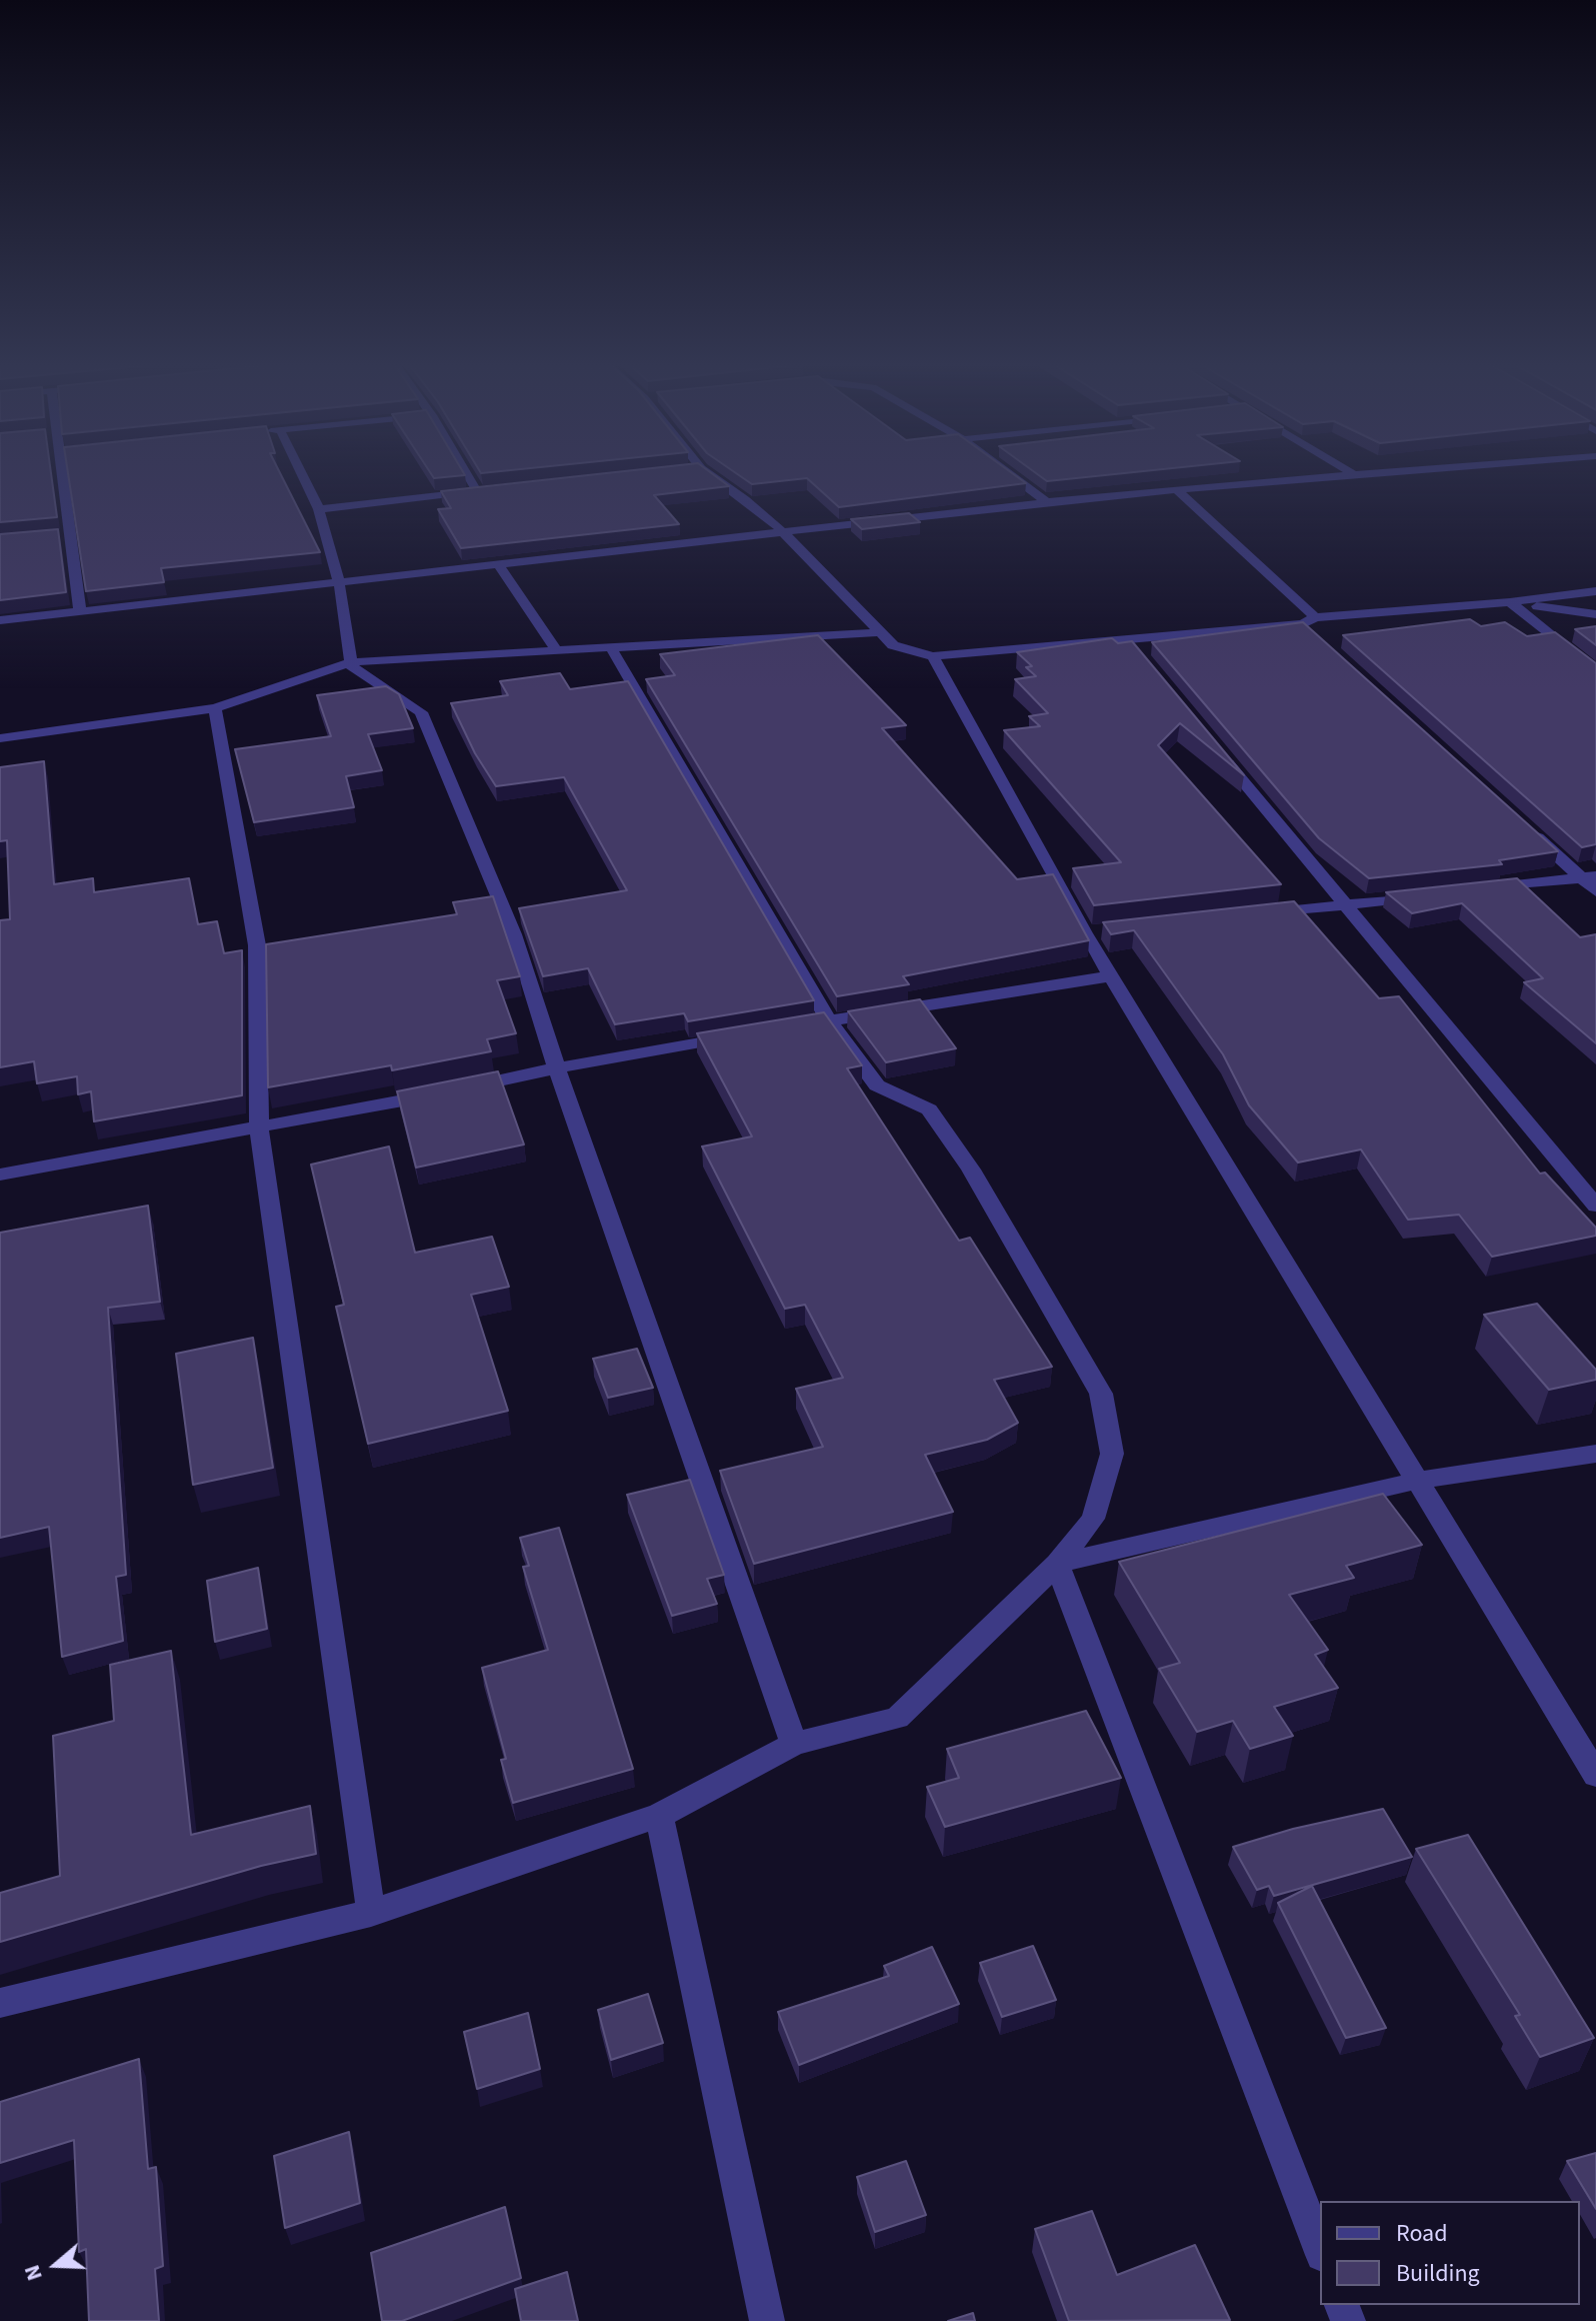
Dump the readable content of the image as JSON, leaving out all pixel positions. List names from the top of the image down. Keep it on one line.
{"legend":["Road","Building"],"north":"left"}
